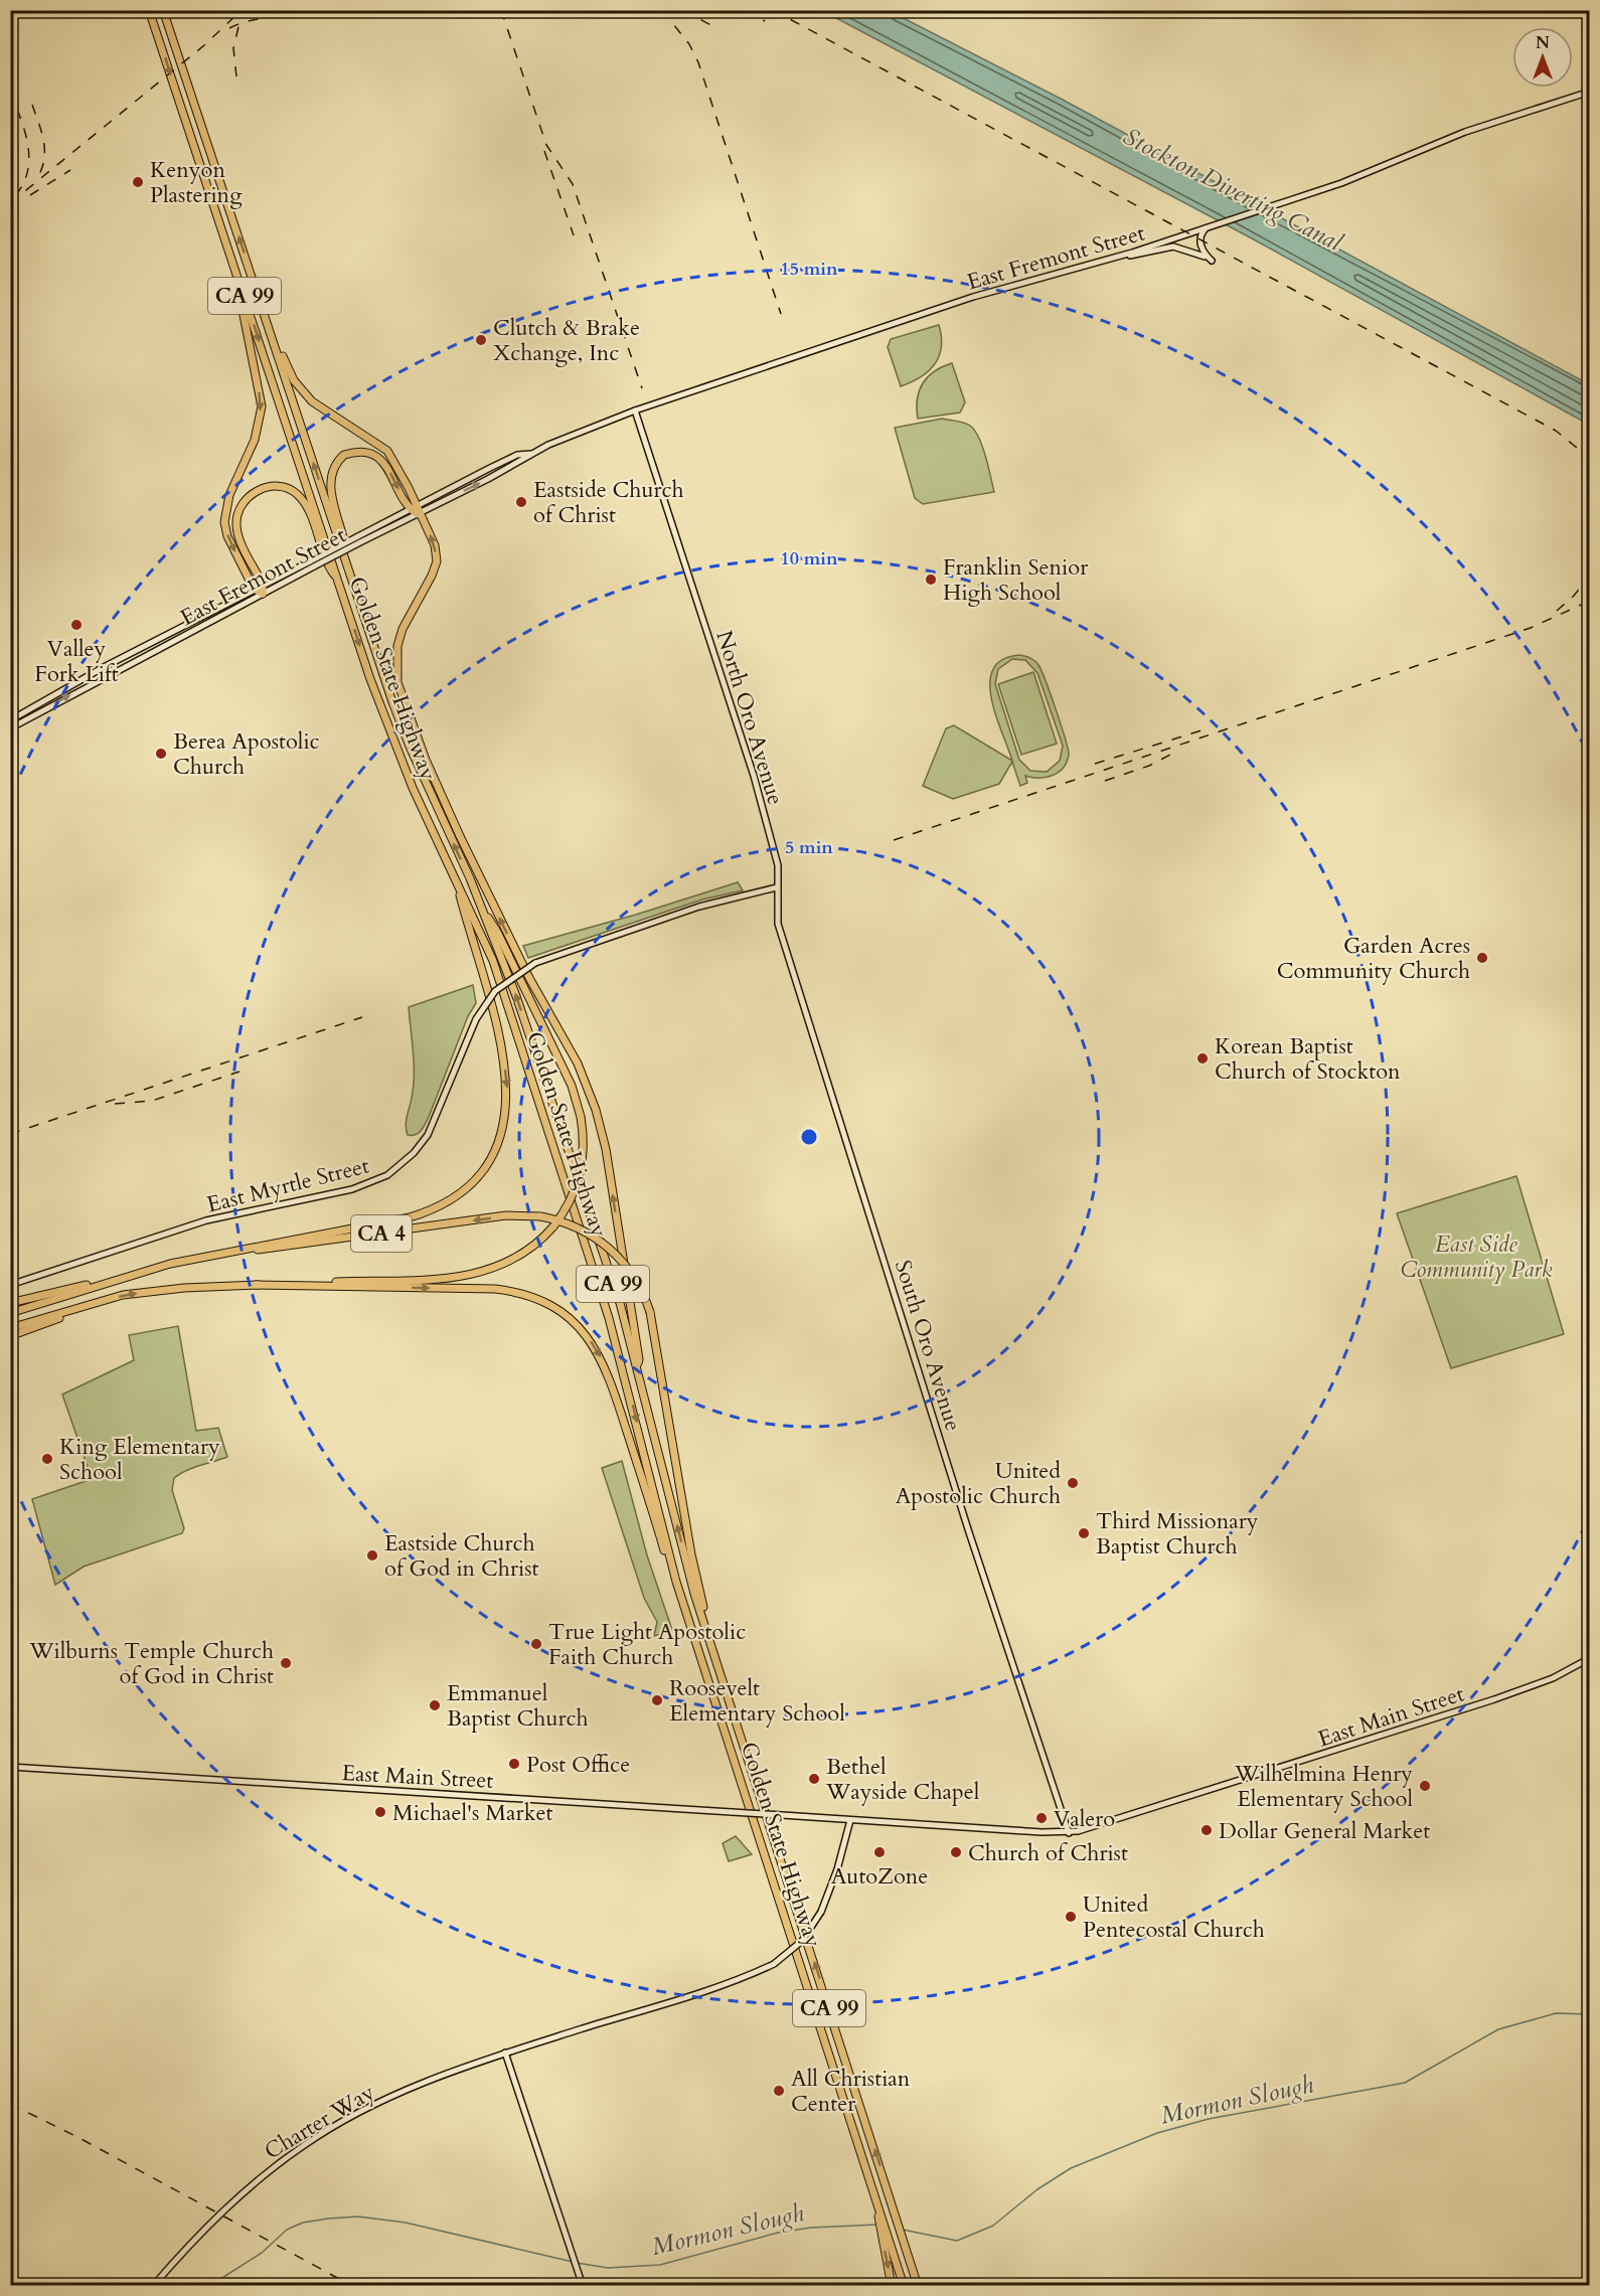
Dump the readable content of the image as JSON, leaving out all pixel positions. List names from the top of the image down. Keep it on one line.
{"streets":{"highway":["CA 99","Golden State Highway","CA 4"],"main road":["East Fremont Street","North Oro Avenue","East Myrtle Street","South Oro Avenue","East Main Street","Charter Way"]},"crossings":[["East Fremont Street","North Oro Avenue"],["Golden State Highway","CA 4"],["North Oro Avenue","East Myrtle Street"],["North Oro Avenue","South Oro Avenue"],["South Oro Avenue","East Main Street"],["East Main Street","Charter Way"]],"water":["Stockton Diverting Canal","Mormon Slough"],"parks":["East Side Community Park"],"places":["Kenyon Plastering","Clutch & Brake Xchange, Inc","Eastside Church of Christ","Franklin Senior High School","Valley Fork Lift","Berea Apostolic Church","Garden Acres Community Church","Korean Baptist Church of Stockton","King Elementary School","United Apostolic Church","Third Missionary Baptist Church","Eastside Church of God in Christ","True Light Apostolic Faith Church","Wilburns Temple Church of God in Christ","Roosevelt Elementary School","Emmanuel Baptist Church","Post Office","Bethel Wayside Chapel","Wilhelmina Henry Elementary School","Michael's Market","Valero","Dollar General Market","AutoZone","Church of Christ","United Pentecostal Church","All Christian Center"],"north":"top","rings":["15 min","10 min","5 min"]}
